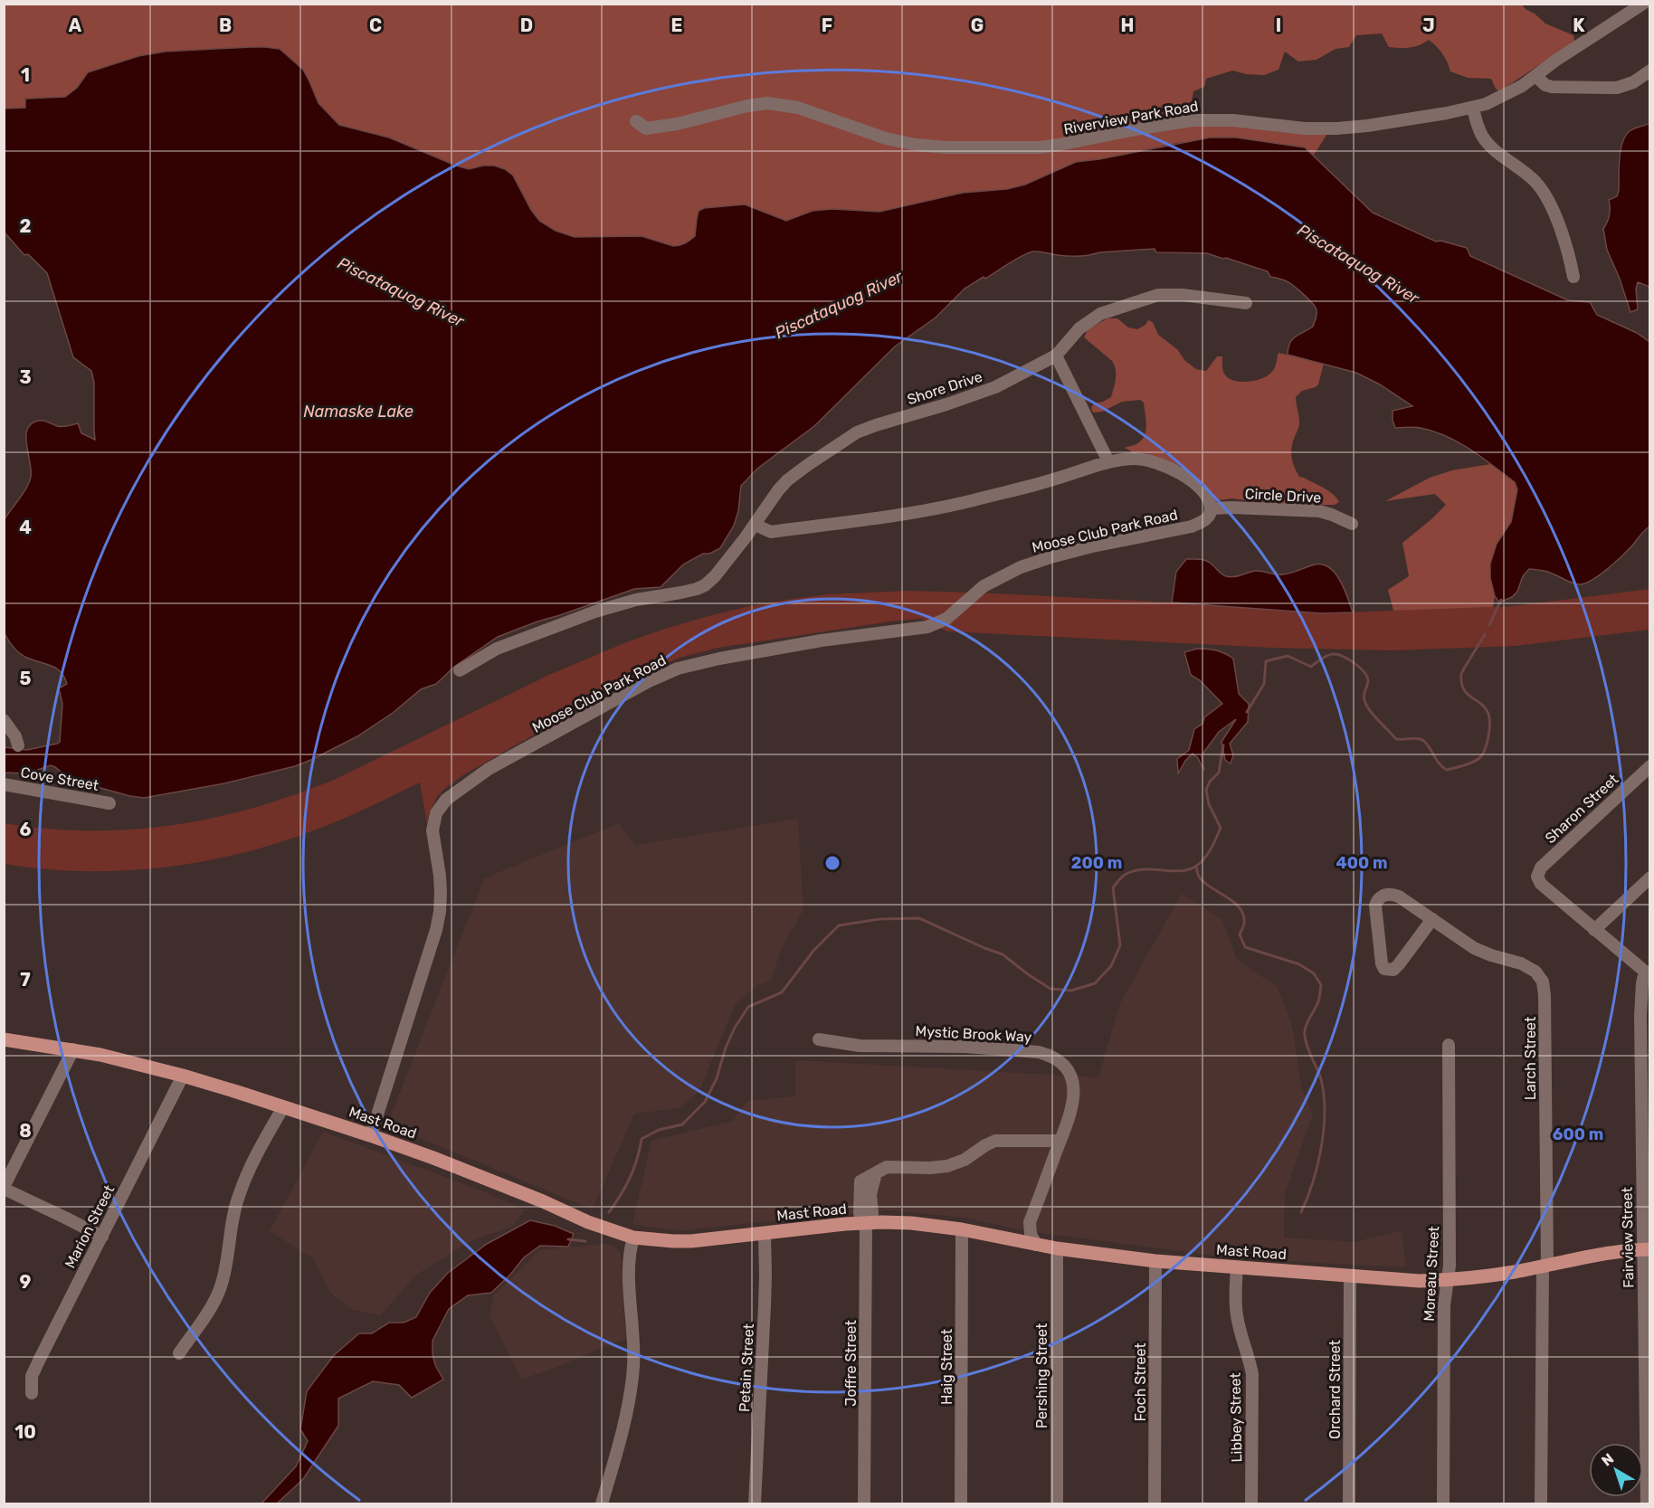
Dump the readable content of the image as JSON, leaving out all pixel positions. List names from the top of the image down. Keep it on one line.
{"streets":{"main road":["Mast Road"],"street":["Riverview Park Road","Shore Drive","Circle Drive","Moose Club Park Road","Cove Street","Sharon Street","Mystic Brook Way","Larch Street","Marion Street","Fairview Street","Moreau Street","Joffre Street","Haig Street","Petain Street","Pershing Street","Foch Street","Orchard Street","Libbey Street"]},"crossings":[["Circle Drive","Moose Club Park Road"],["Moose Club Park Road","Mast Road"],["Mystic Brook Way","Mast Road"],["Larch Street","Mast Road"],["Mast Road","Marion Street"],["Mast Road","Fairview Street"],["Mast Road","Moreau Street"],["Mast Road","Joffre Street"],["Mast Road","Haig Street"],["Mast Road","Petain Street"],["Mast Road","Pershing Street"],["Mast Road","Foch Street"],["Mast Road","Orchard Street"],["Mast Road","Libbey Street"]],"water":["Piscataquog River","Namaske Lake"],"north":"top left","grid":{"columns":["A","B","C","D","E","F","G","H","I","J","K"],"rows":["1","2","3","4","5","6","7","8","9","10"]},"rings":["200 m","400 m","600 m"]}
